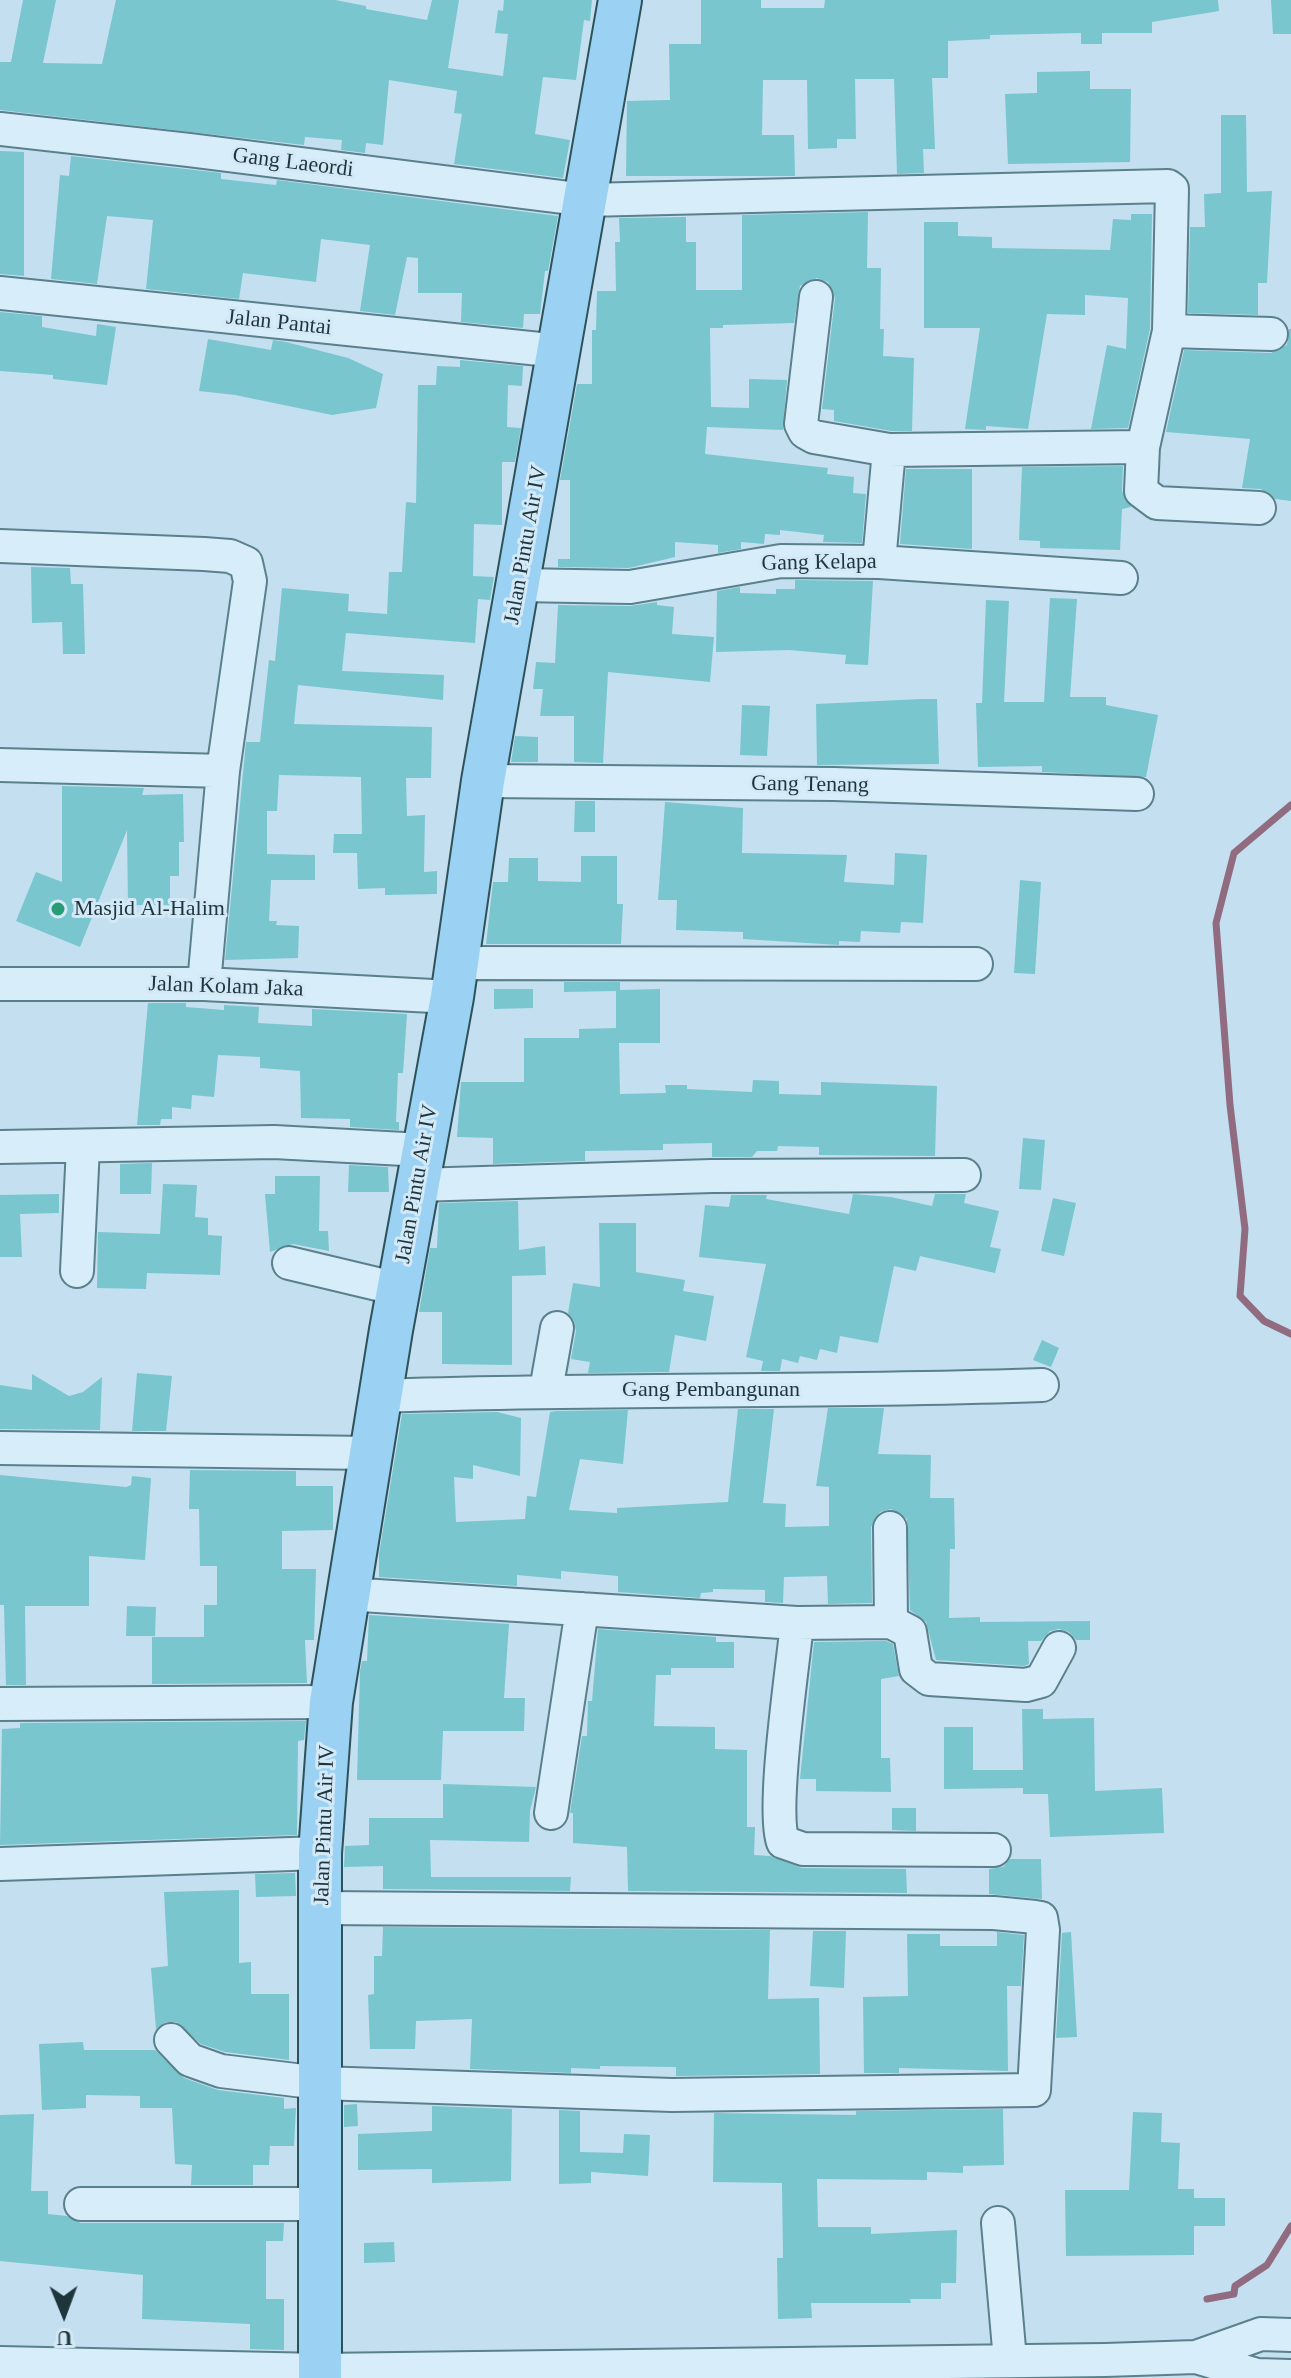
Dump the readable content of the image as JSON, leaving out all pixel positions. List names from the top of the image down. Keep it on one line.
{"streets":{"main road":["Jalan Pintu Air IV"],"street":["Gang Laeordi","Jalan Pantai","Gang Kelapa","Gang Tenang","Jalan Kolam Jaka","Gang Pembangunan"]},"crossings":[["Gang Laeordi","Jalan Pintu Air IV"],["Jalan Pantai","Jalan Pintu Air IV"],["Jalan Pintu Air IV","Gang Kelapa"],["Jalan Pintu Air IV","Gang Tenang"],["Jalan Pintu Air IV","Jalan Kolam Jaka"],["Jalan Pintu Air IV","Gang Pembangunan"]],"places":["Masjid Al-Halim"],"north":"bottom"}
